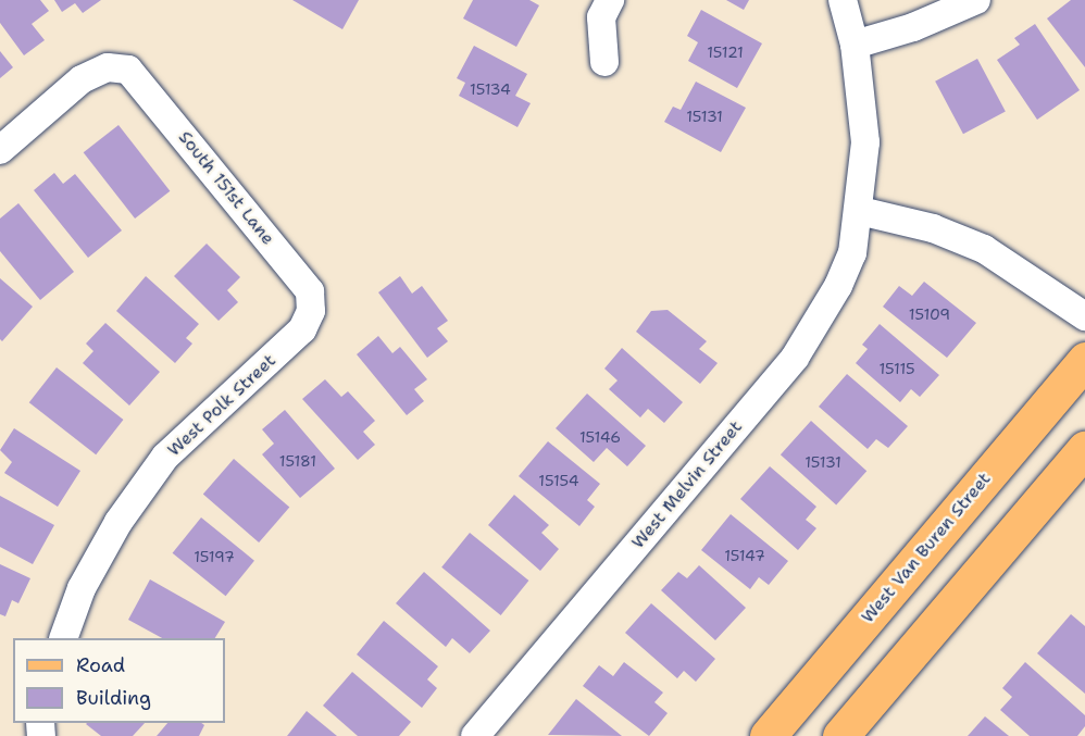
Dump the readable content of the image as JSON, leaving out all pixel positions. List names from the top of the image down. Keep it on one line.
{"streets":{"main road":["West Van Buren Street"],"street":["South 151st Lane","West Polk Street","West Melvin Street"]},"crossings":[["South 151st Lane","West Polk Street"]],"house_numbers":["15121","15134","15131","15109","15115","15146","15181","15131","15154","15147","15197"],"legend":["Road","Building"]}
